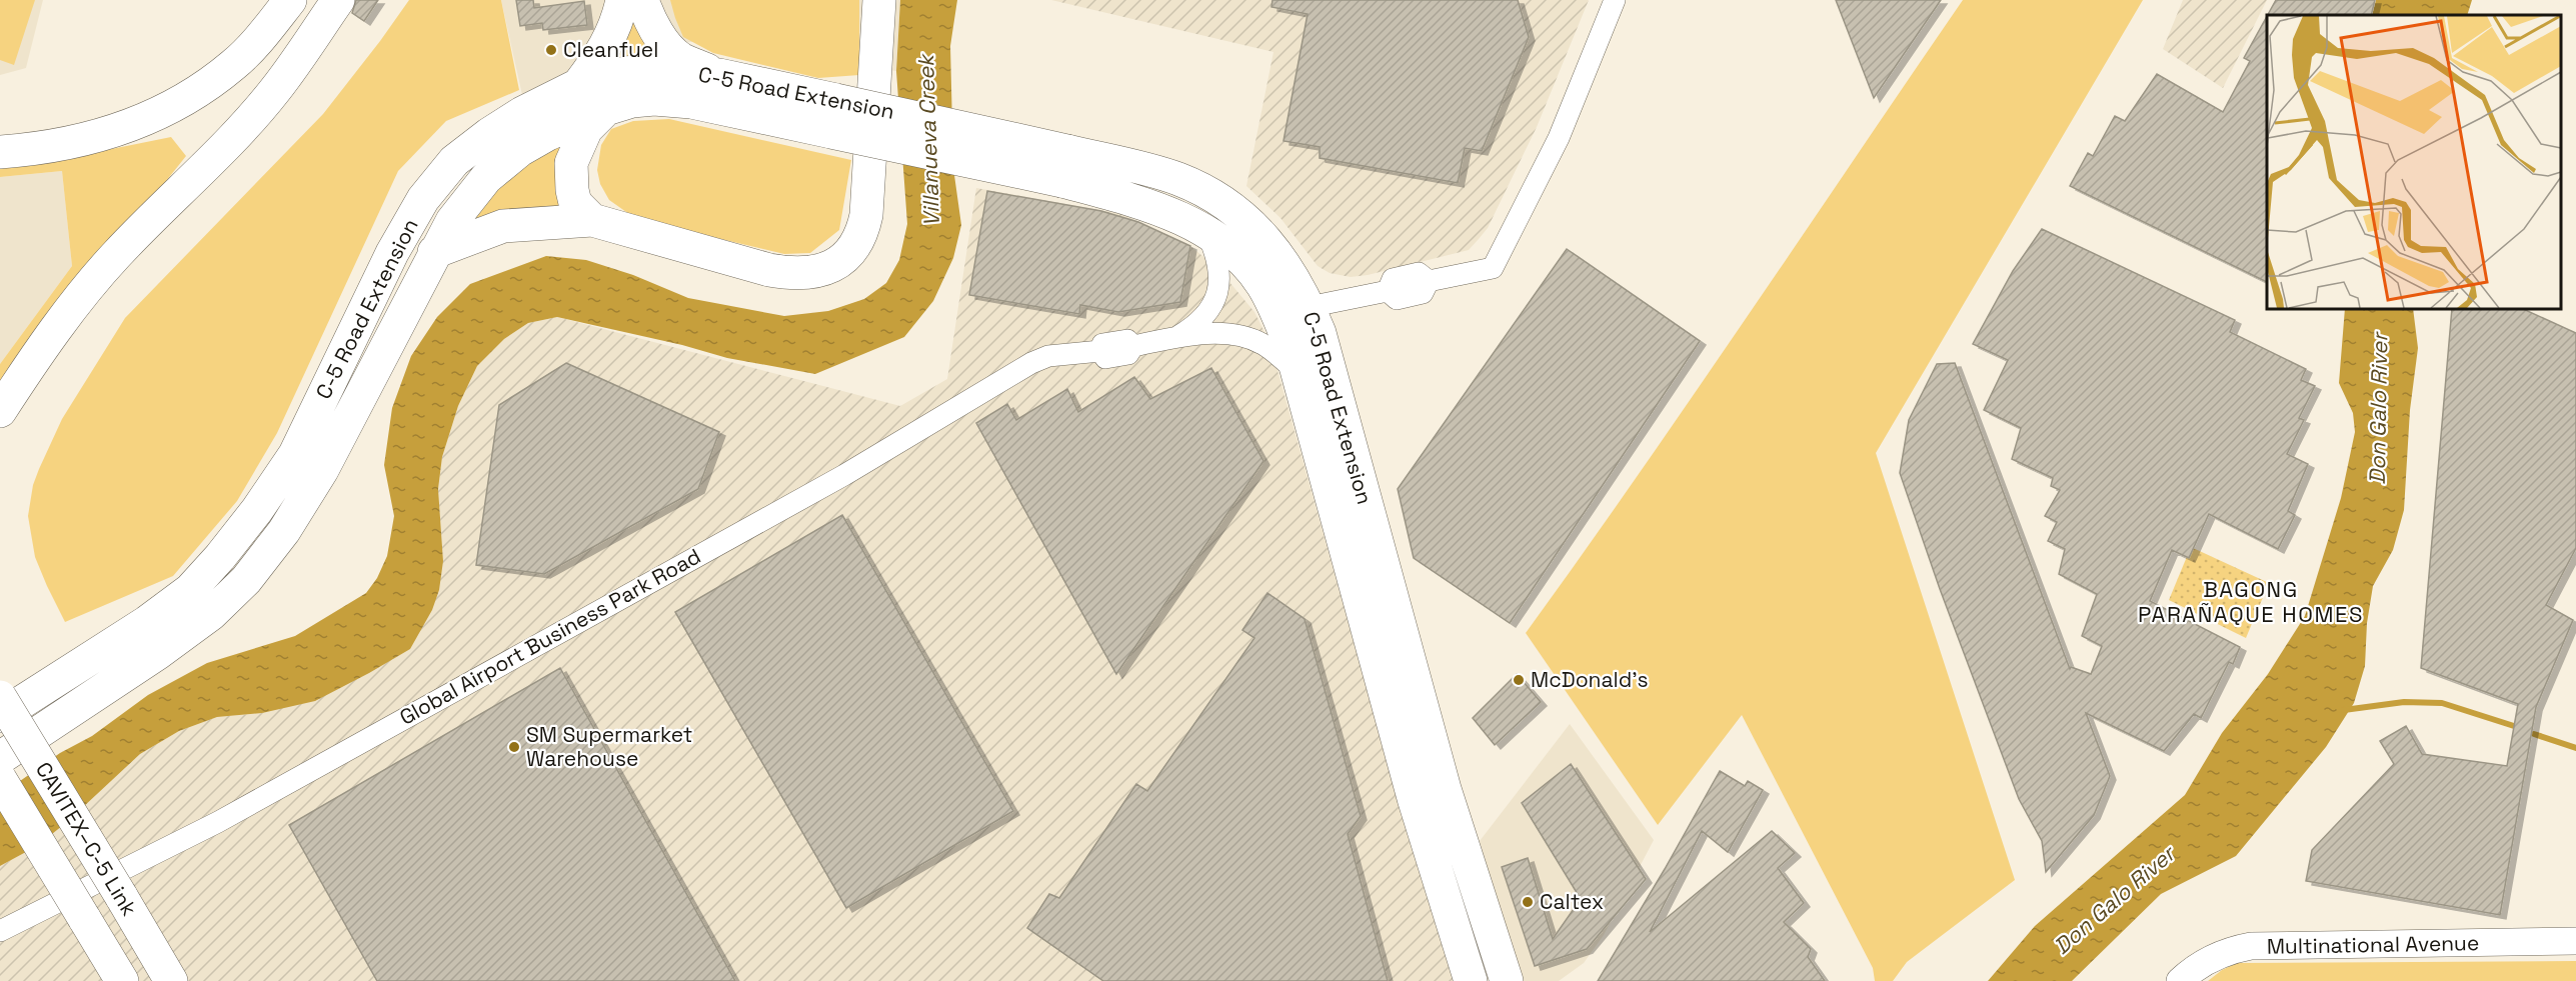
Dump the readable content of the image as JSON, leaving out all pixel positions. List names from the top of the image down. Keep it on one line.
{"streets":{"main road":["C-5 Road Extension","CAVITEX–C-5 Link"],"street":["Global Airport Business Park Road","Multinational Avenue"]},"crossings":[["C-5 Road Extension","Global Airport Business Park Road"]],"districts":["BAGONG PARAÑAQUE HOMES"],"water":["Villanueva Creek","Don Galo River"],"places":["Cleanfuel","McDonald's","SM Supermarket Warehouse","Caltex"]}
